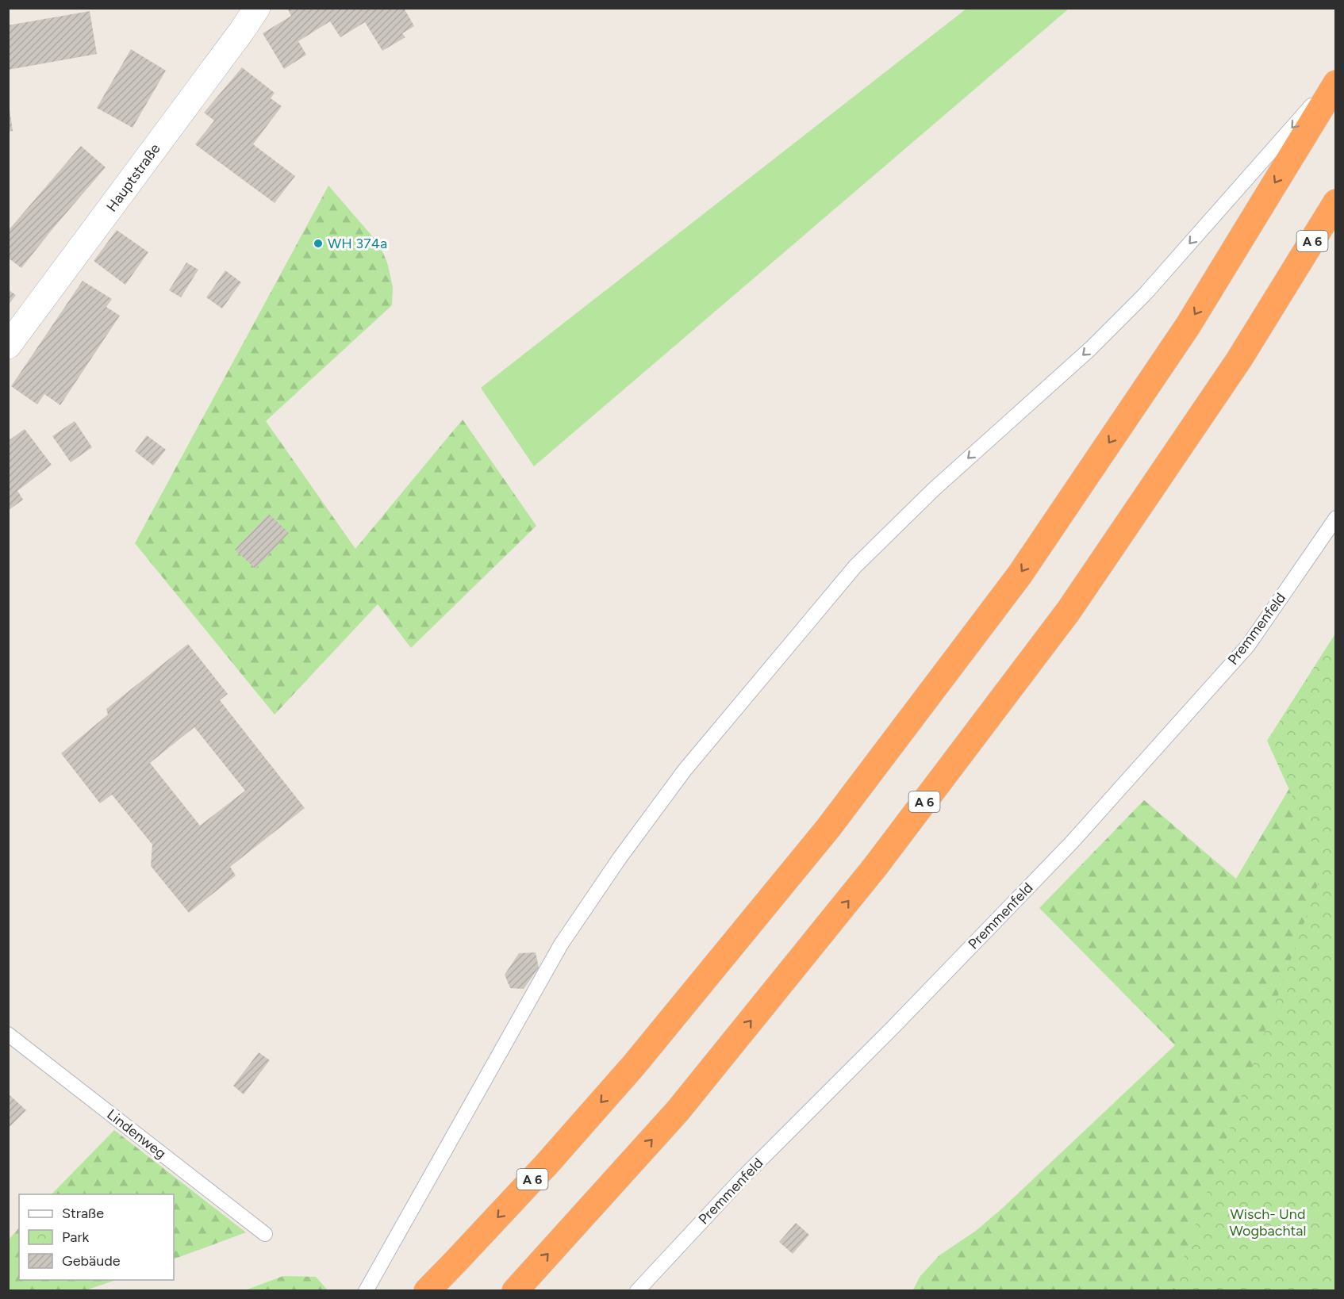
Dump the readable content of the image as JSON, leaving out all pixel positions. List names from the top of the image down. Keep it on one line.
{"streets":{"highway":["A 6"],"street":["Hauptstraße"],"lane":["Premmenfeld","Lindenweg"]},"parks":["Wisch- Und Wogbachtal"],"places":["WH 374a"],"legend":["Straße","Park","Gebäude"]}
